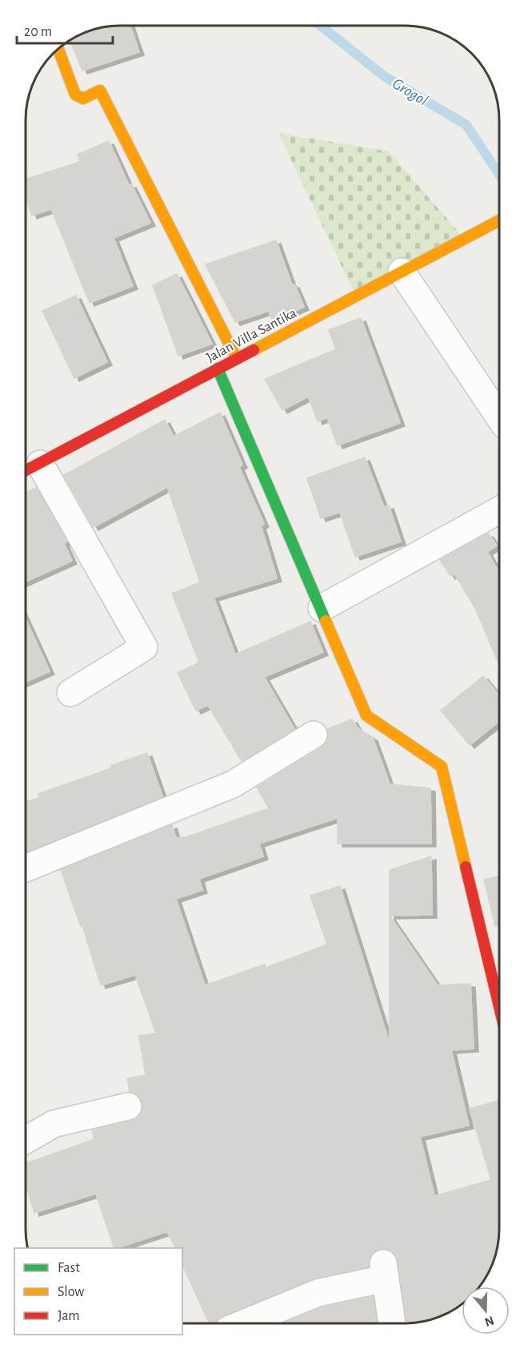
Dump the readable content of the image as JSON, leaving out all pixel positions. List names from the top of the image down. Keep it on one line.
{"streets":{"street":["Jalan Villa Santika"]},"water":["Grogol"],"legend":["Fast","Slow","Jam"],"scale_bar":"20 m","north":"bottom"}
